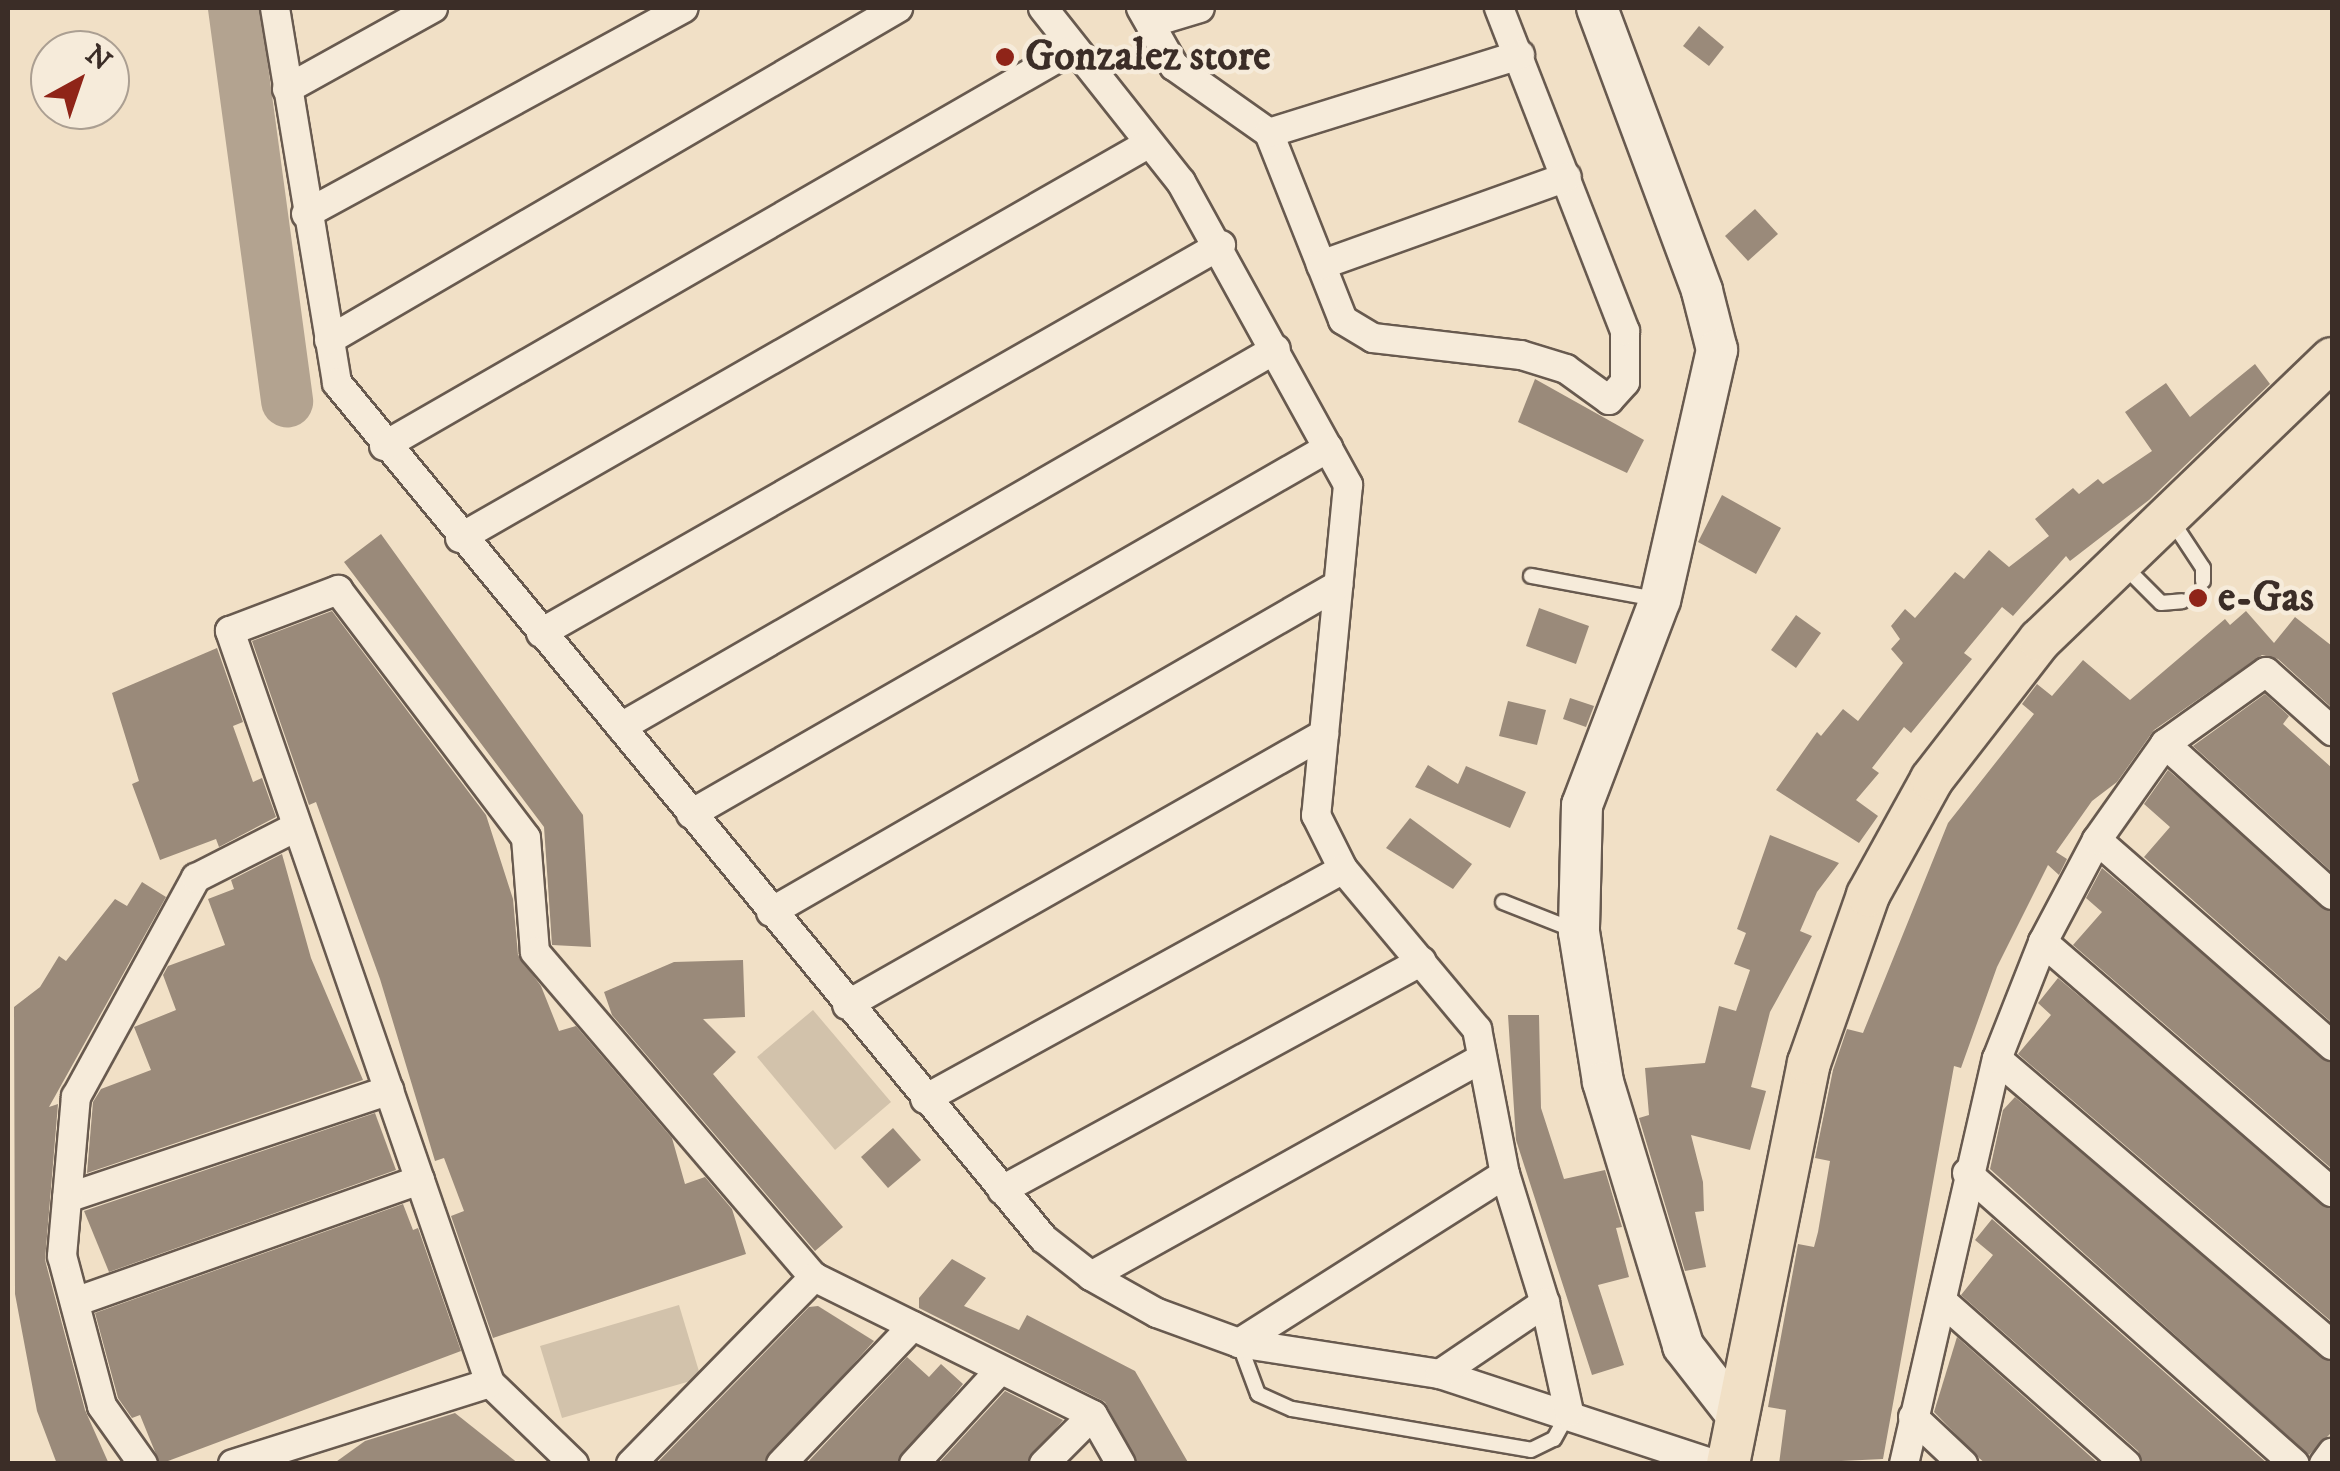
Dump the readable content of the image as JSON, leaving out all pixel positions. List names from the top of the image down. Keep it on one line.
{"places":["Gonzalez store","e-Gas"],"north":"top right"}
